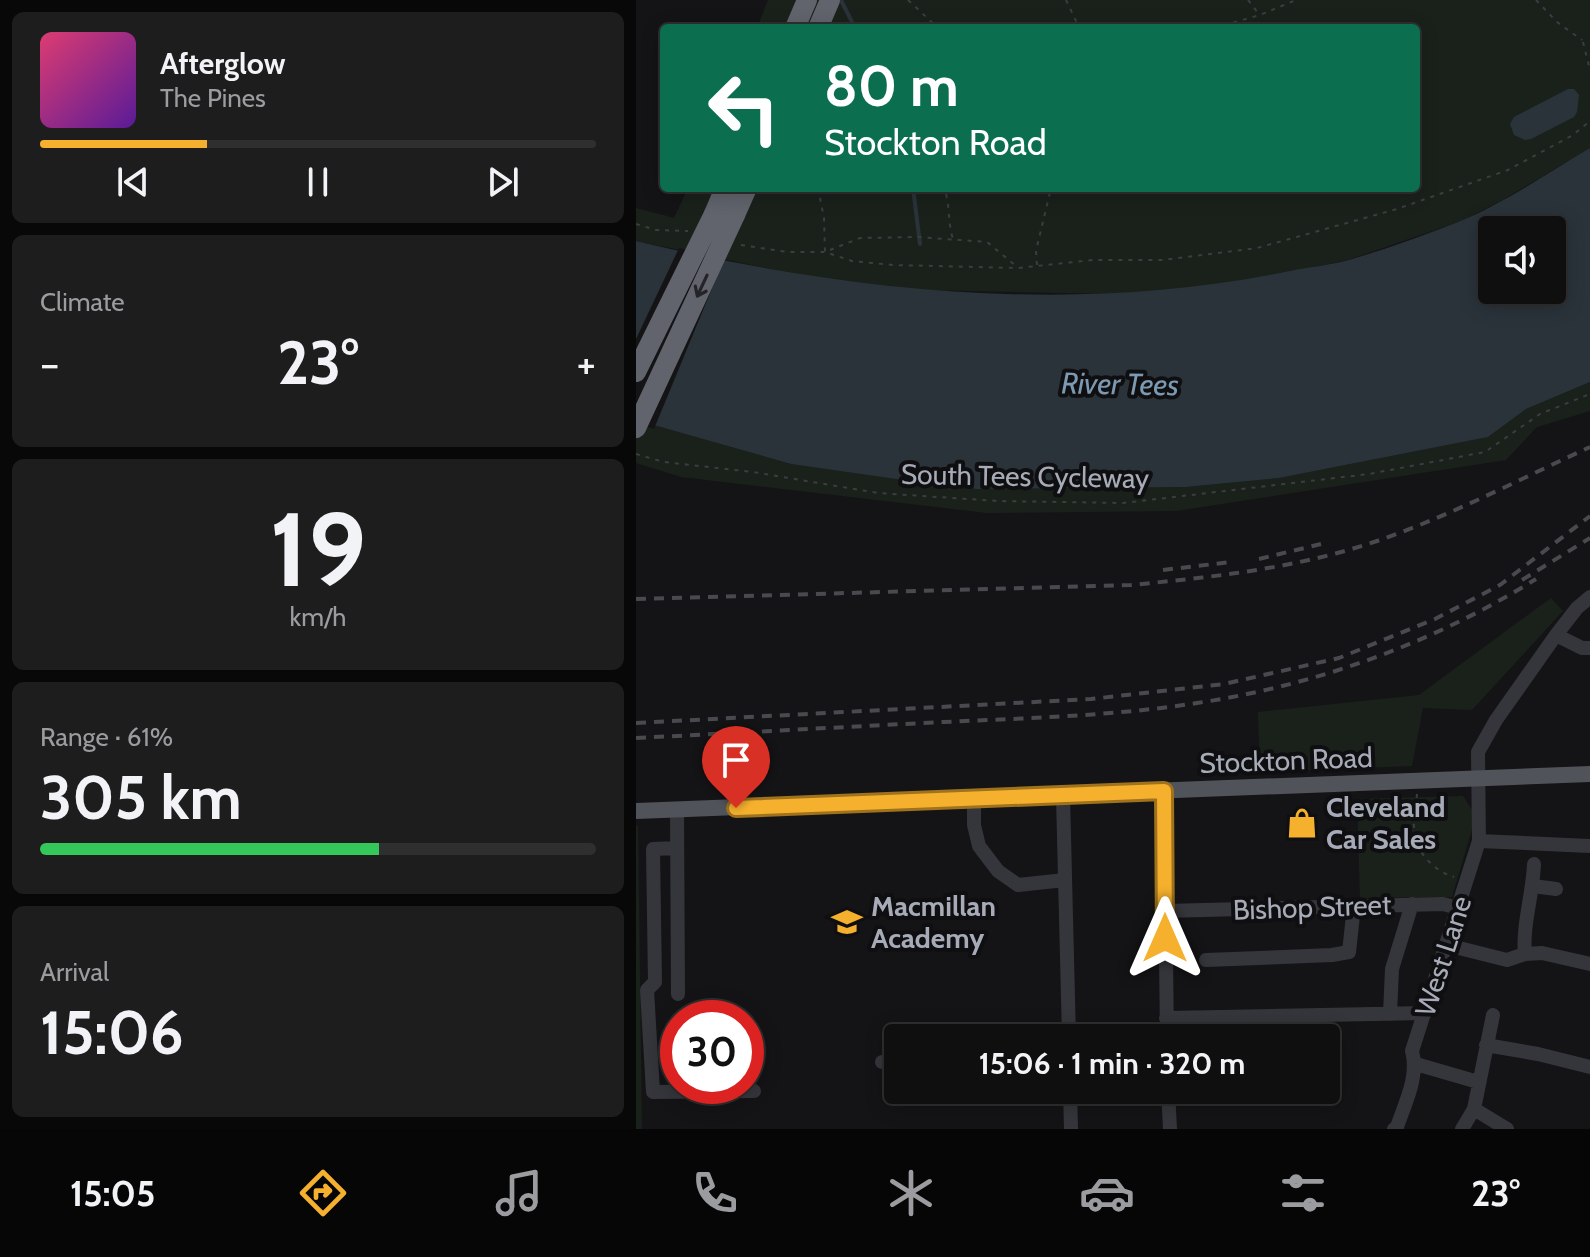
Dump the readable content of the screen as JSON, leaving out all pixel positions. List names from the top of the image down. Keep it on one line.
{"streets":{"main road":["Stockton Road"],"street":["Bishop Street","West Lane"],"path":["South Tees Cycleway"]},"crossings":[["Stockton Road","West Lane"],["Bishop Street","West Lane"]],"water":["River Tees"],"places":{"shop":["Cleveland Car Sales"],"school or university":["Macmillan Academy"]},"page":{"turn":["80 m","Stockton Road"],"song":["Afterglow","The Pines"],"tile":["Climate",["19","km/h"],["Range · 61%","305 km"],["Arrival","15:06"]],"heat":["−","23°","+"],"limit":"30","trip":"15:06 · 1 min · 320 m","tabs":["15:05","23°"]}}
